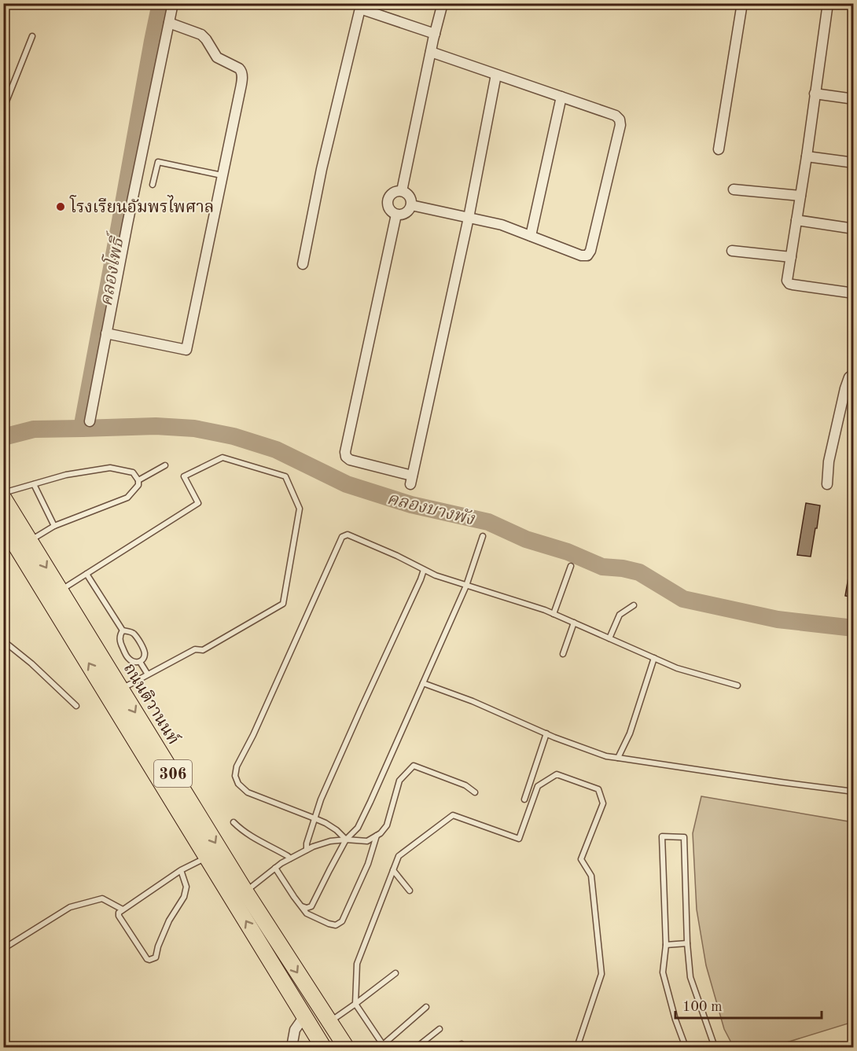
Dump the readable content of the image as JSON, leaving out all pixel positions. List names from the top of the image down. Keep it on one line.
{"streets":{"main road":["ถนนติวานนท์","306"]},"water":["คลองโพธิ์","คลองบางพัง"],"places":["โรงเรียนอัมพรไพศาล"],"scale_bar":"100 m"}
